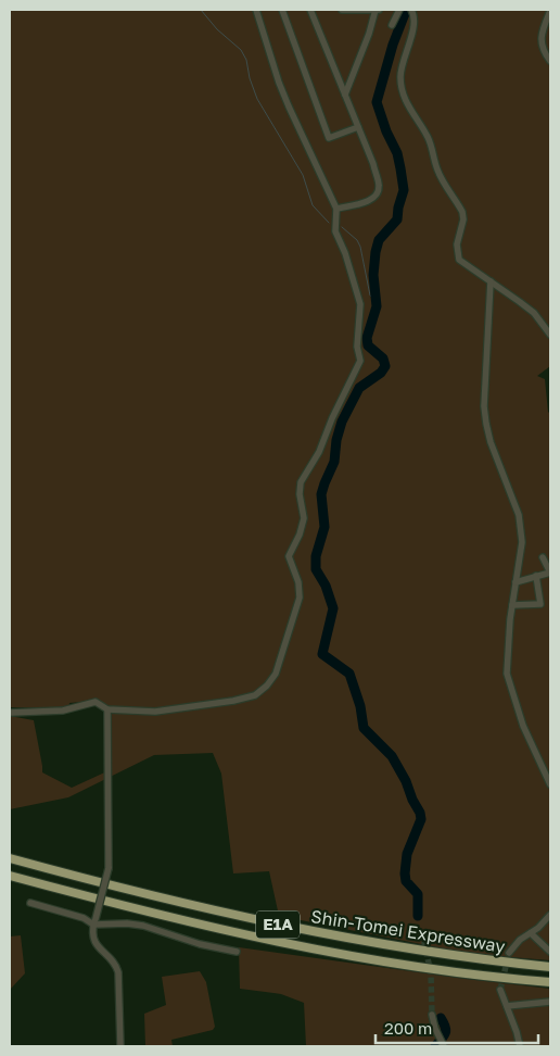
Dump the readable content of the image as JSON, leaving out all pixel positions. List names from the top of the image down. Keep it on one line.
{"streets":{"highway":["E1A","Shin-Tomei Expressway"]},"scale_bar":"200 m"}
